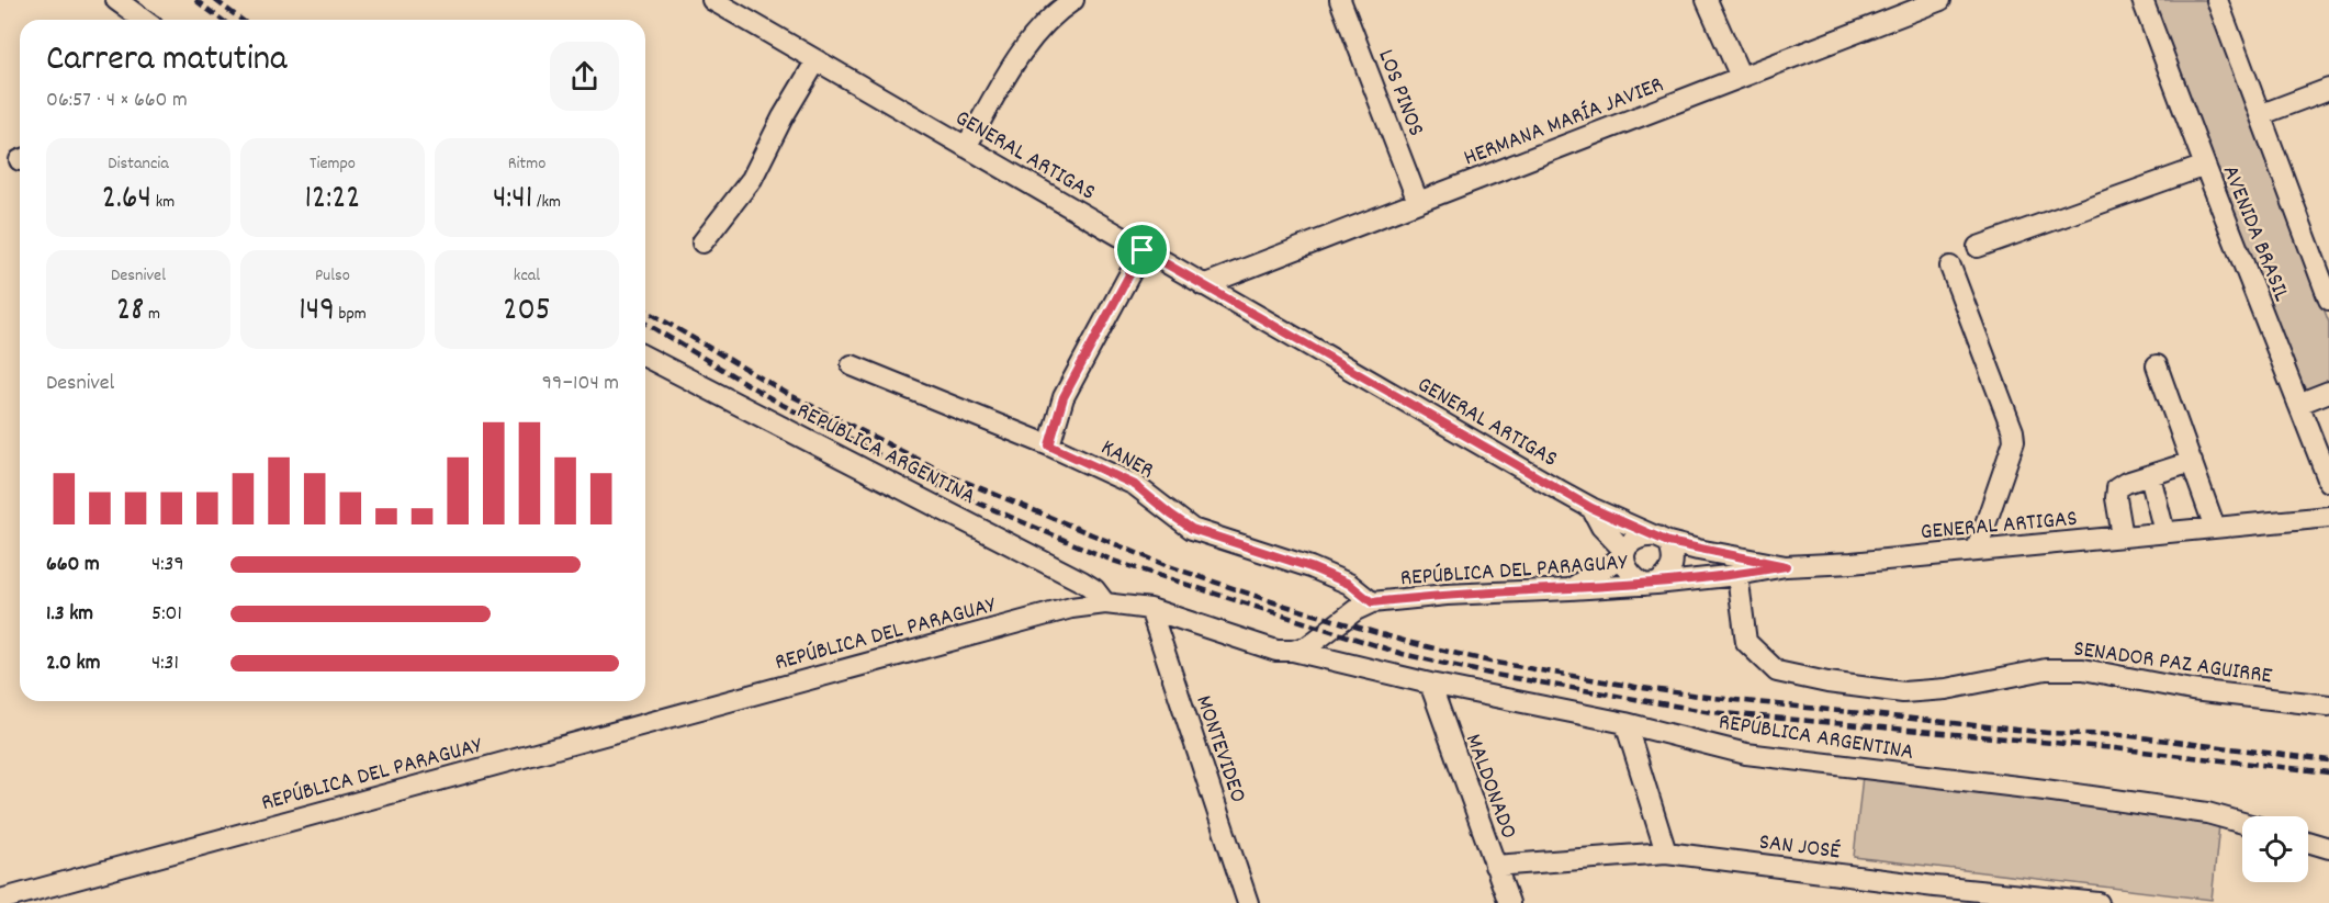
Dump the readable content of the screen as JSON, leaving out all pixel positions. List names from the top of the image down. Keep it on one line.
{"streets":{"street":["LOS PINOS","HERMANA MARÍA JAVIER","GENERAL ARTIGAS","AVENIDA BRASIL","REPÚBLICA ARGENTINA","KANER","REPÚBLICA DEL PARAGUAY","SENADOR PAZ AGUIRRE","MONTEVIDEO","MALDONADO","SAN JOSÉ"]},"crossings":[["LOS PINOS","HERMANA MARÍA JAVIER"],["HERMANA MARÍA JAVIER","GENERAL ARTIGAS"],["GENERAL ARTIGAS","REPÚBLICA DEL PARAGUAY"],["REPÚBLICA ARGENTINA","REPÚBLICA DEL PARAGUAY"],["REPÚBLICA ARGENTINA","MALDONADO"],["KANER","REPÚBLICA DEL PARAGUAY"],["REPÚBLICA DEL PARAGUAY","SENADOR PAZ AGUIRRE"],["REPÚBLICA DEL PARAGUAY","MONTEVIDEO"],["MALDONADO","SAN JOSÉ"]],"page":{"heading":["Carrera matutina","06:57 · 4 × 660 m"],"stats":[["Distancia","2.64 km"],["Tiempo","12:22"],["Ritmo","4:41 /km"],["Desnivel","28 m"],["Pulso","149 bpm"],["kcal","205"]],"chart":["Desnivel","99–104 m"],"list":[{"name":"660 m","note":"4:39"},{"name":"1.3 km","note":"5:01"},{"name":"2.0 km","note":"4:31"}]}}
